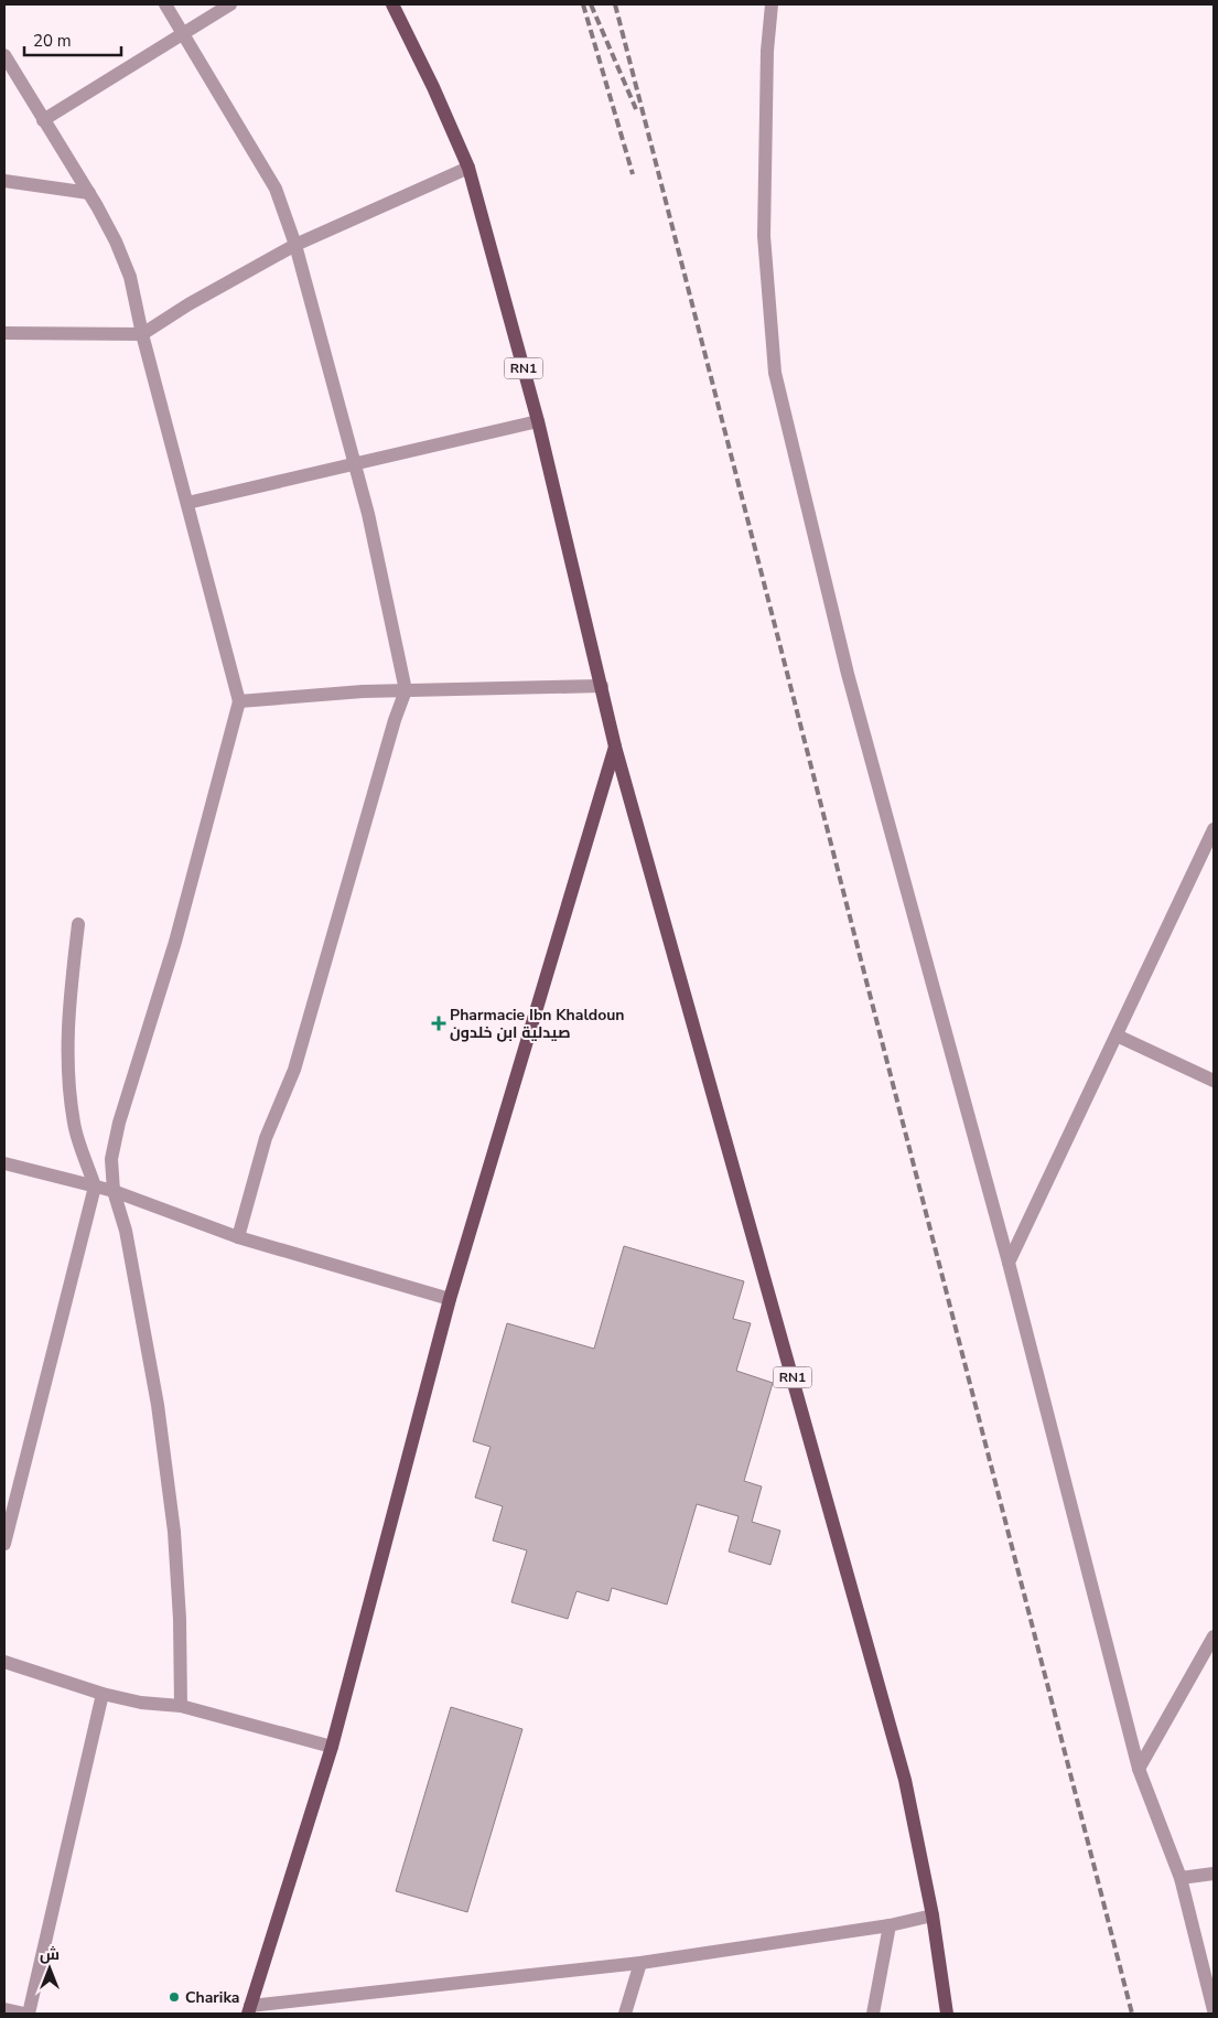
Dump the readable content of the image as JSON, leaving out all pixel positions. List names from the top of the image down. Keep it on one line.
{"streets":{"main road":["RN1"]},"places":{"health":["Pharmacie Ibn Khaldoun صيدلية ابن خلدون"],"other":["Charika"]},"scale_bar":"20 m","north":"top"}
